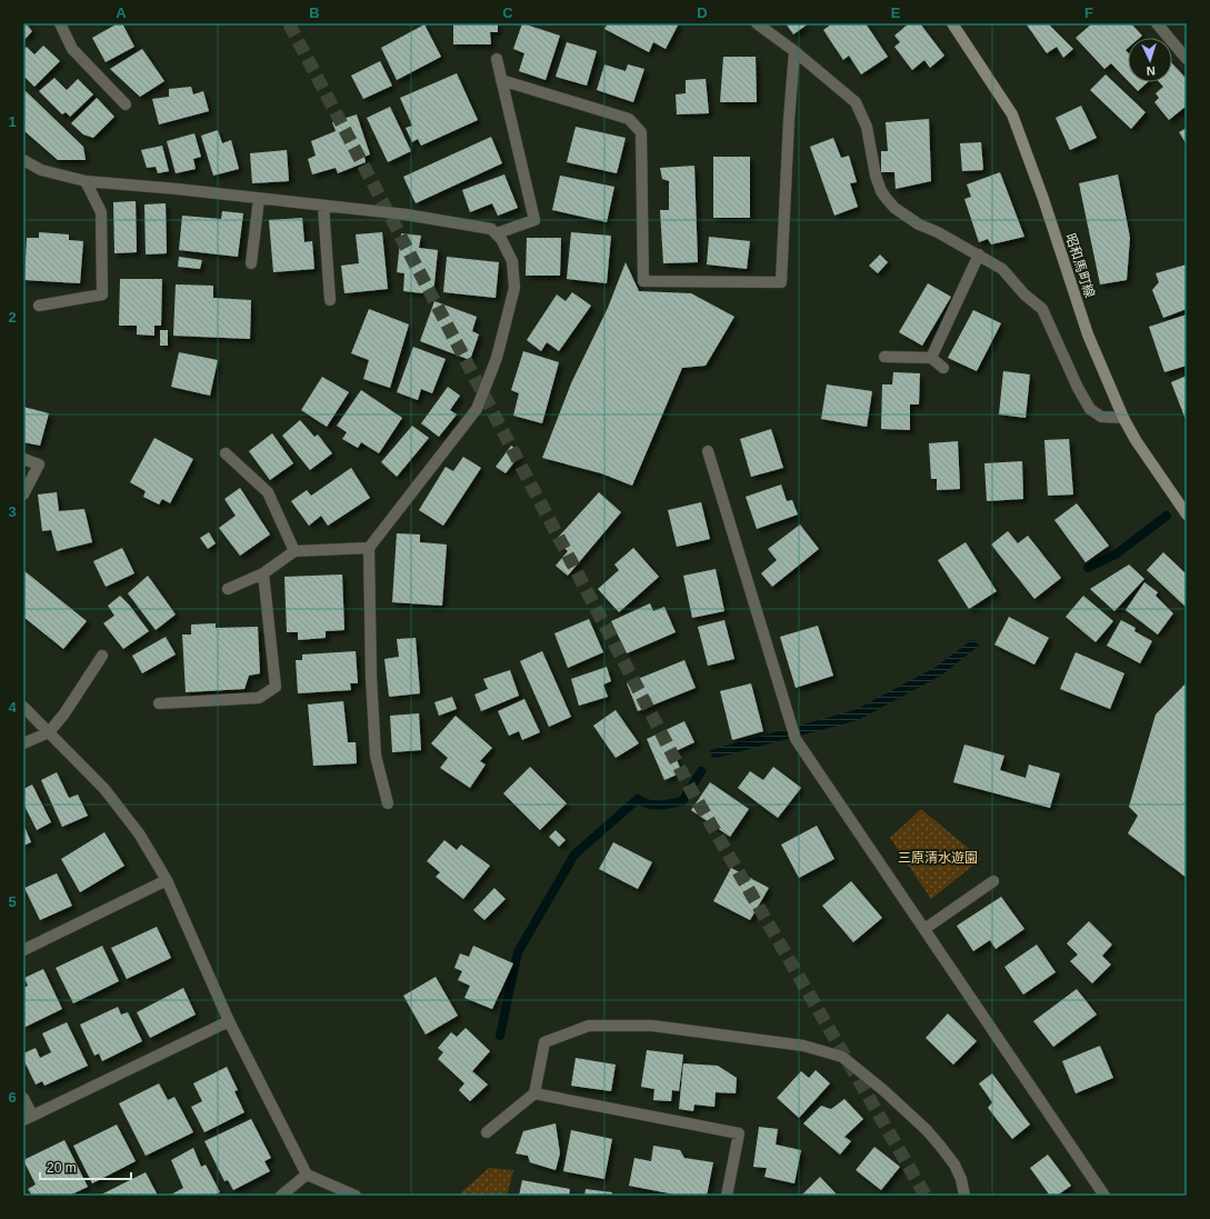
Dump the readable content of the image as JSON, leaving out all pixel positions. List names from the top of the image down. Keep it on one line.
{"streets":{"main road":["昭和馬町線"]},"parks":["三原清水遊園"],"scale_bar":"20 m","north":"bottom","grid":{"columns":["A","B","C","D","E","F"],"rows":["1","2","3","4","5","6"]}}
